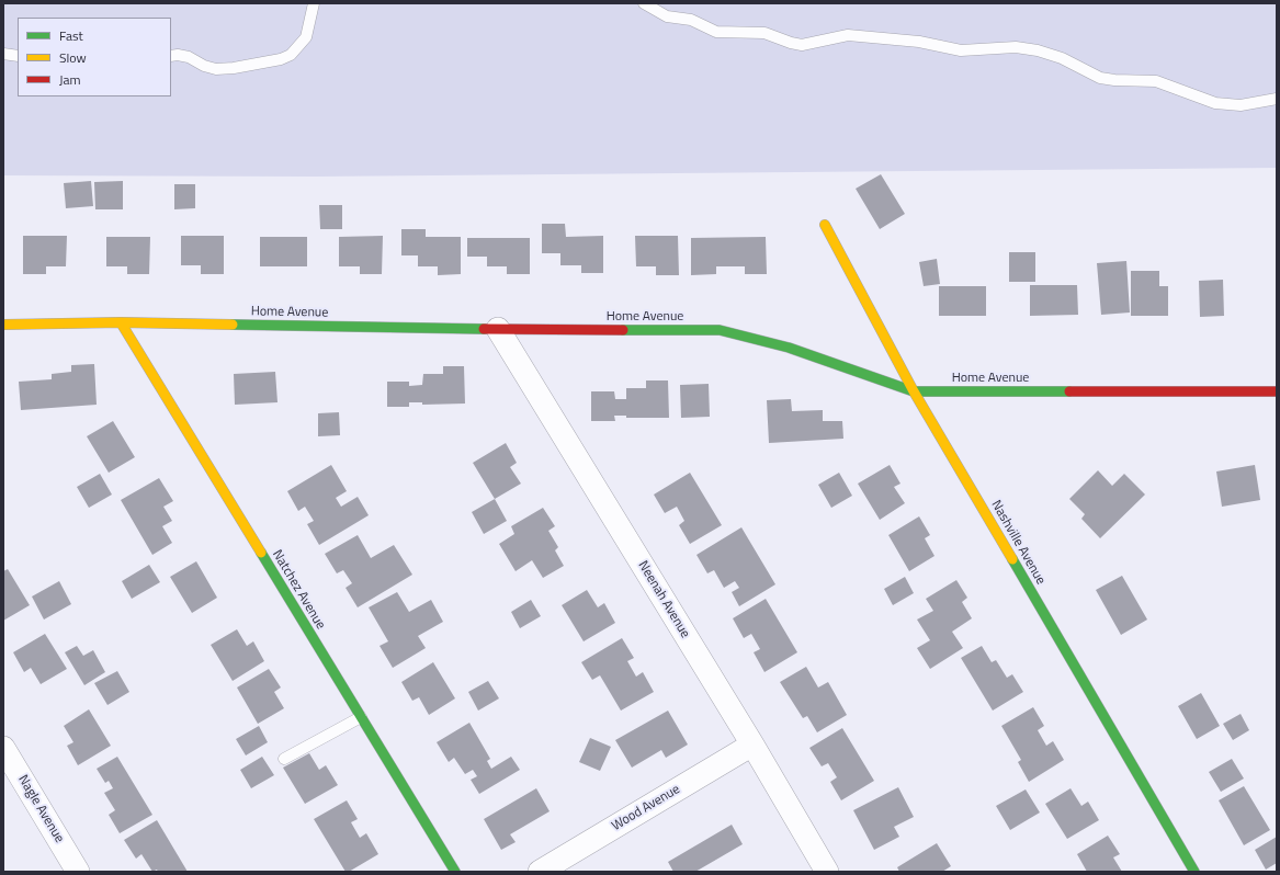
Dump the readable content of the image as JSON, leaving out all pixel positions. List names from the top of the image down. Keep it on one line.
{"streets":{"street":["Home Avenue","Nashville Avenue","Natchez Avenue","Neenah Avenue","Wood Avenue","Nagle Avenue"]},"crossings":[["Home Avenue","Nashville Avenue"],["Home Avenue","Natchez Avenue"],["Home Avenue","Neenah Avenue"],["Neenah Avenue","Wood Avenue"]],"legend":["Fast","Slow","Jam"]}
